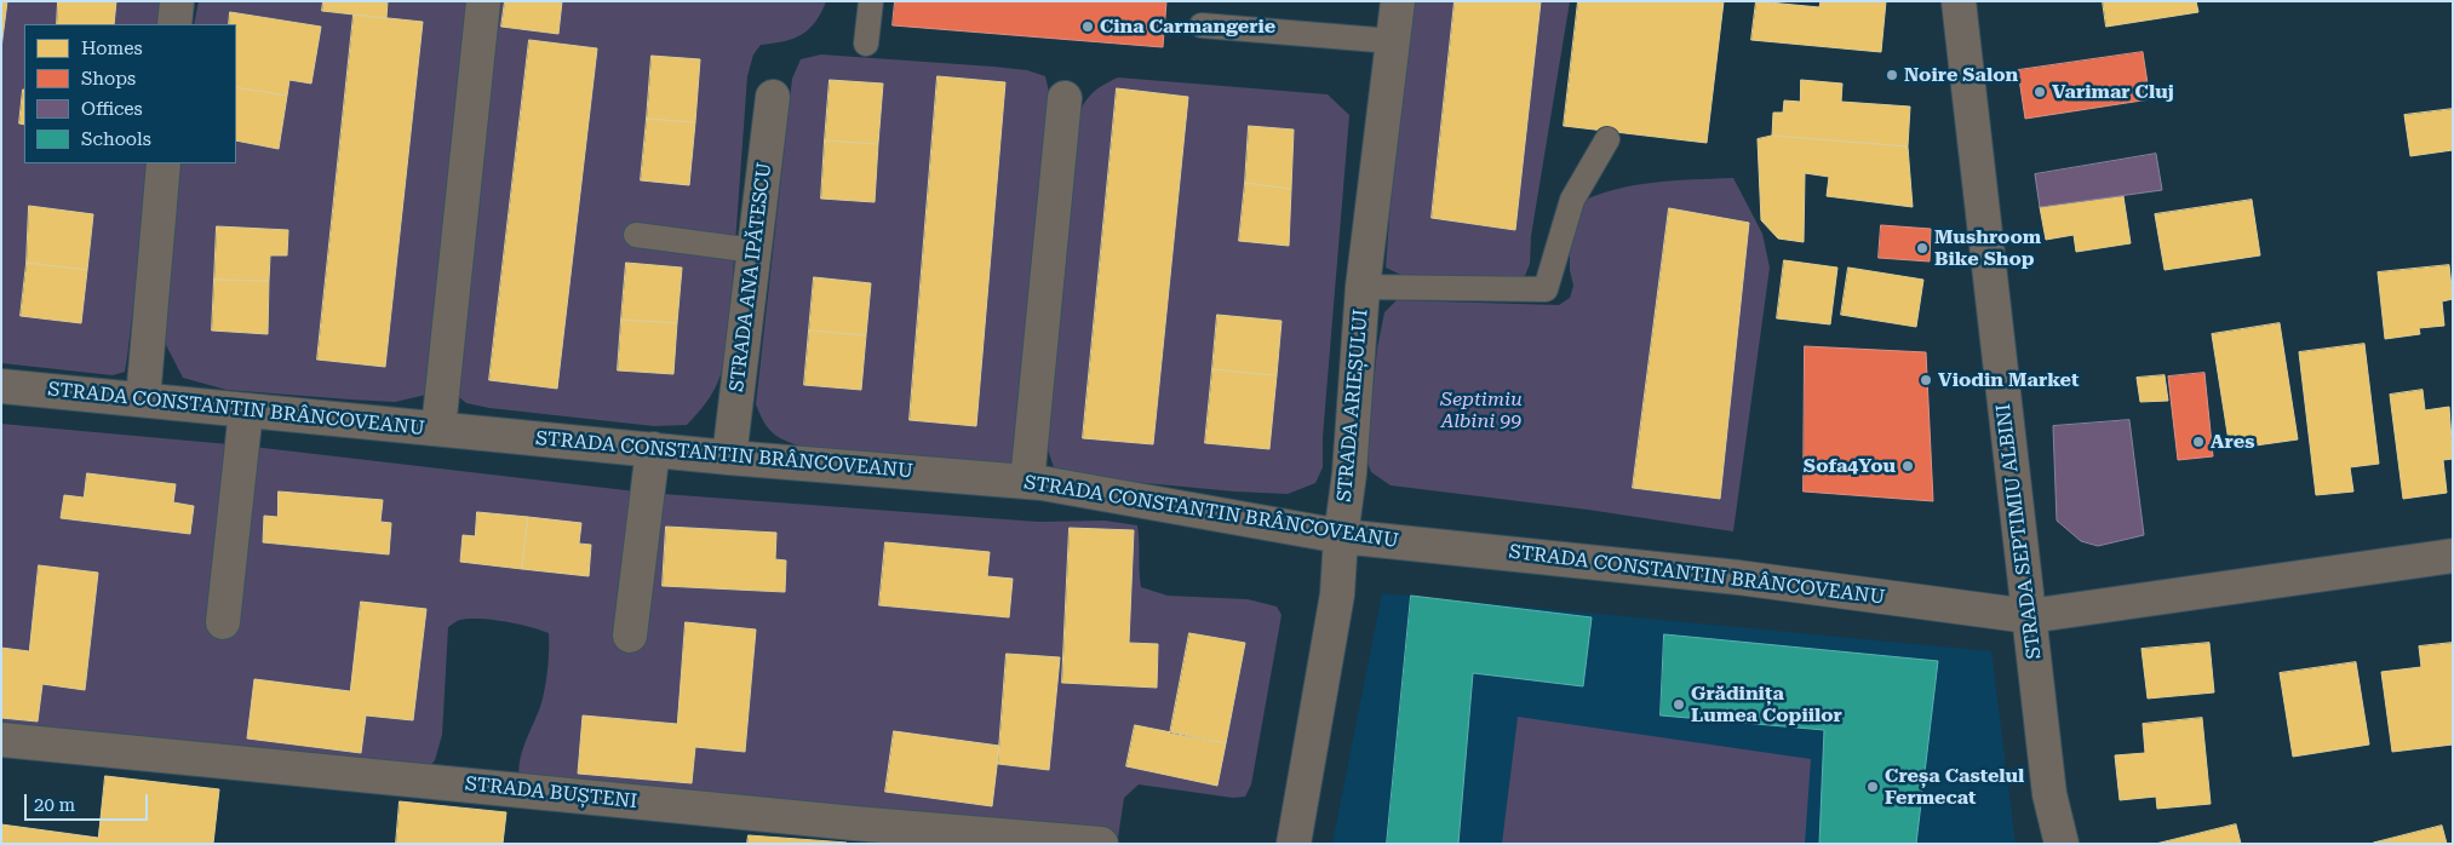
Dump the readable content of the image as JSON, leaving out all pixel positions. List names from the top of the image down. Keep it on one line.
{"streets":{"street":["STRADA ANA IPĂTESCU","STRADA ARIEȘULUI","STRADA CONSTANTIN BRÂNCOVEANU","STRADA SEPTIMIU ALBINI","STRADA BUȘTENI"]},"crossings":[["STRADA ANA IPĂTESCU","STRADA CONSTANTIN BRÂNCOVEANU"],["STRADA ARIEȘULUI","STRADA CONSTANTIN BRÂNCOVEANU"],["STRADA CONSTANTIN BRÂNCOVEANU","STRADA SEPTIMIU ALBINI"]],"parks":["Septimiu Albini 99"],"places":["Cina Carmangerie","Noire Salon","Varimar Cluj","Mushroom Bike Shop","Viodin Market","Ares","Sofa4You","Grădinița Lumea Copiilor","Creșa Castelul Fermecat"],"legend":["Homes","Shops","Offices","Schools"],"scale_bar":"20 m"}
